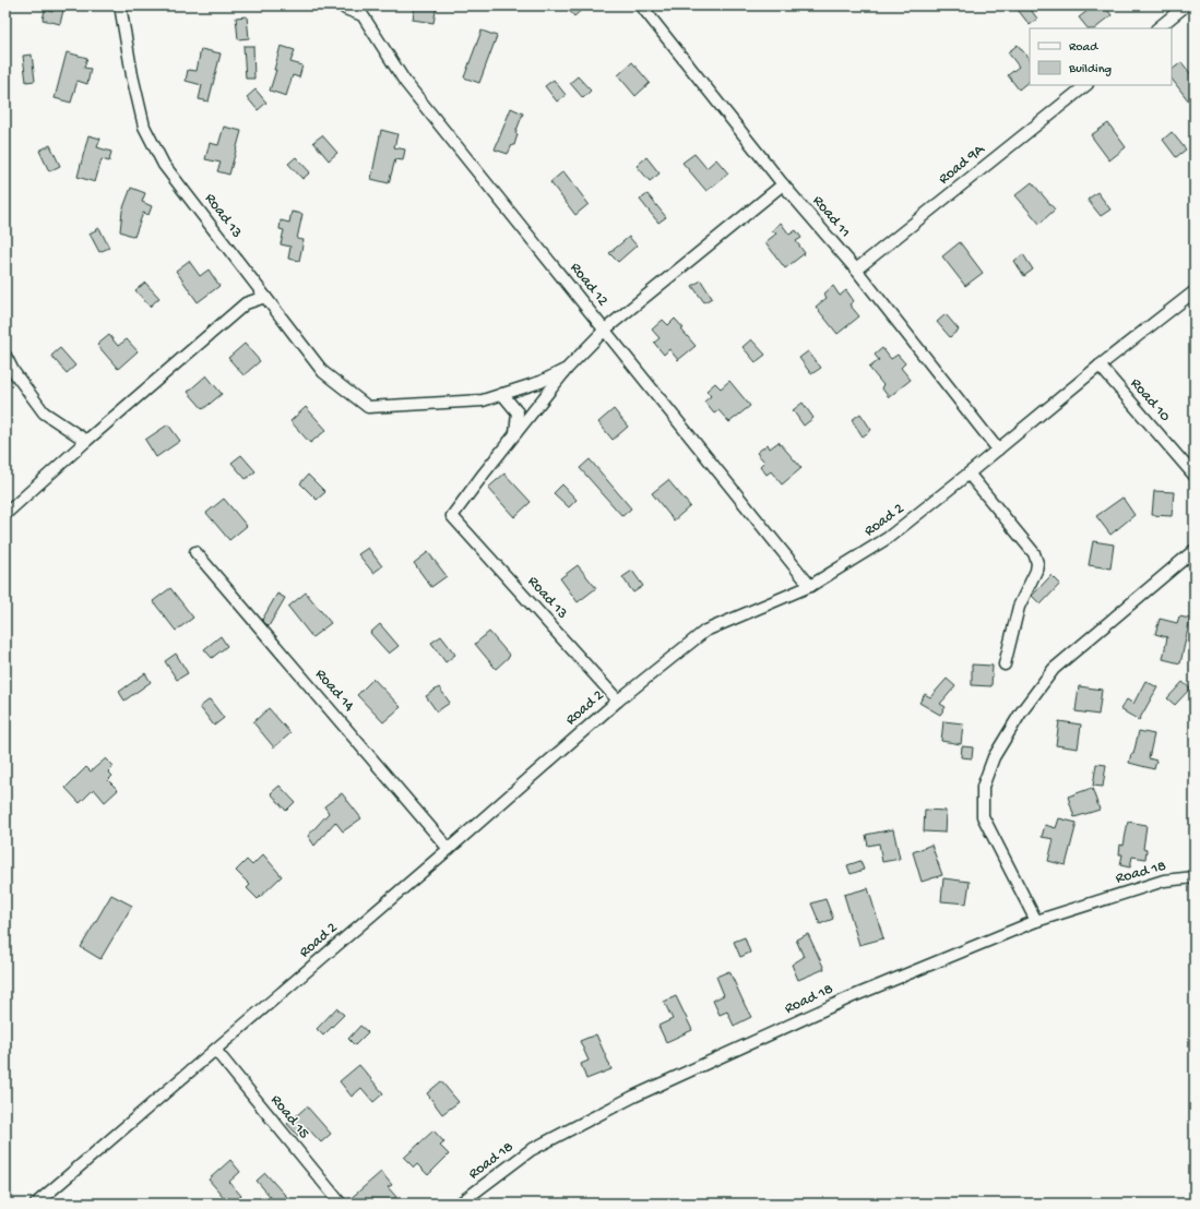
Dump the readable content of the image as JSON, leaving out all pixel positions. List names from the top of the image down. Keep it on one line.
{"streets":{"street":["Road 9A","Road 13","Road 11","Road 12","Road 10","Road 2","Road 14","Road 18","Road 15"]},"crossings":[["Road 9A","Road 11"],["Road 13","Road 2"],["Road 11","Road 2"],["Road 12","Road 2"],["Road 10","Road 2"],["Road 2","Road 14"],["Road 2","Road 15"]],"legend":["Road","Building"]}
